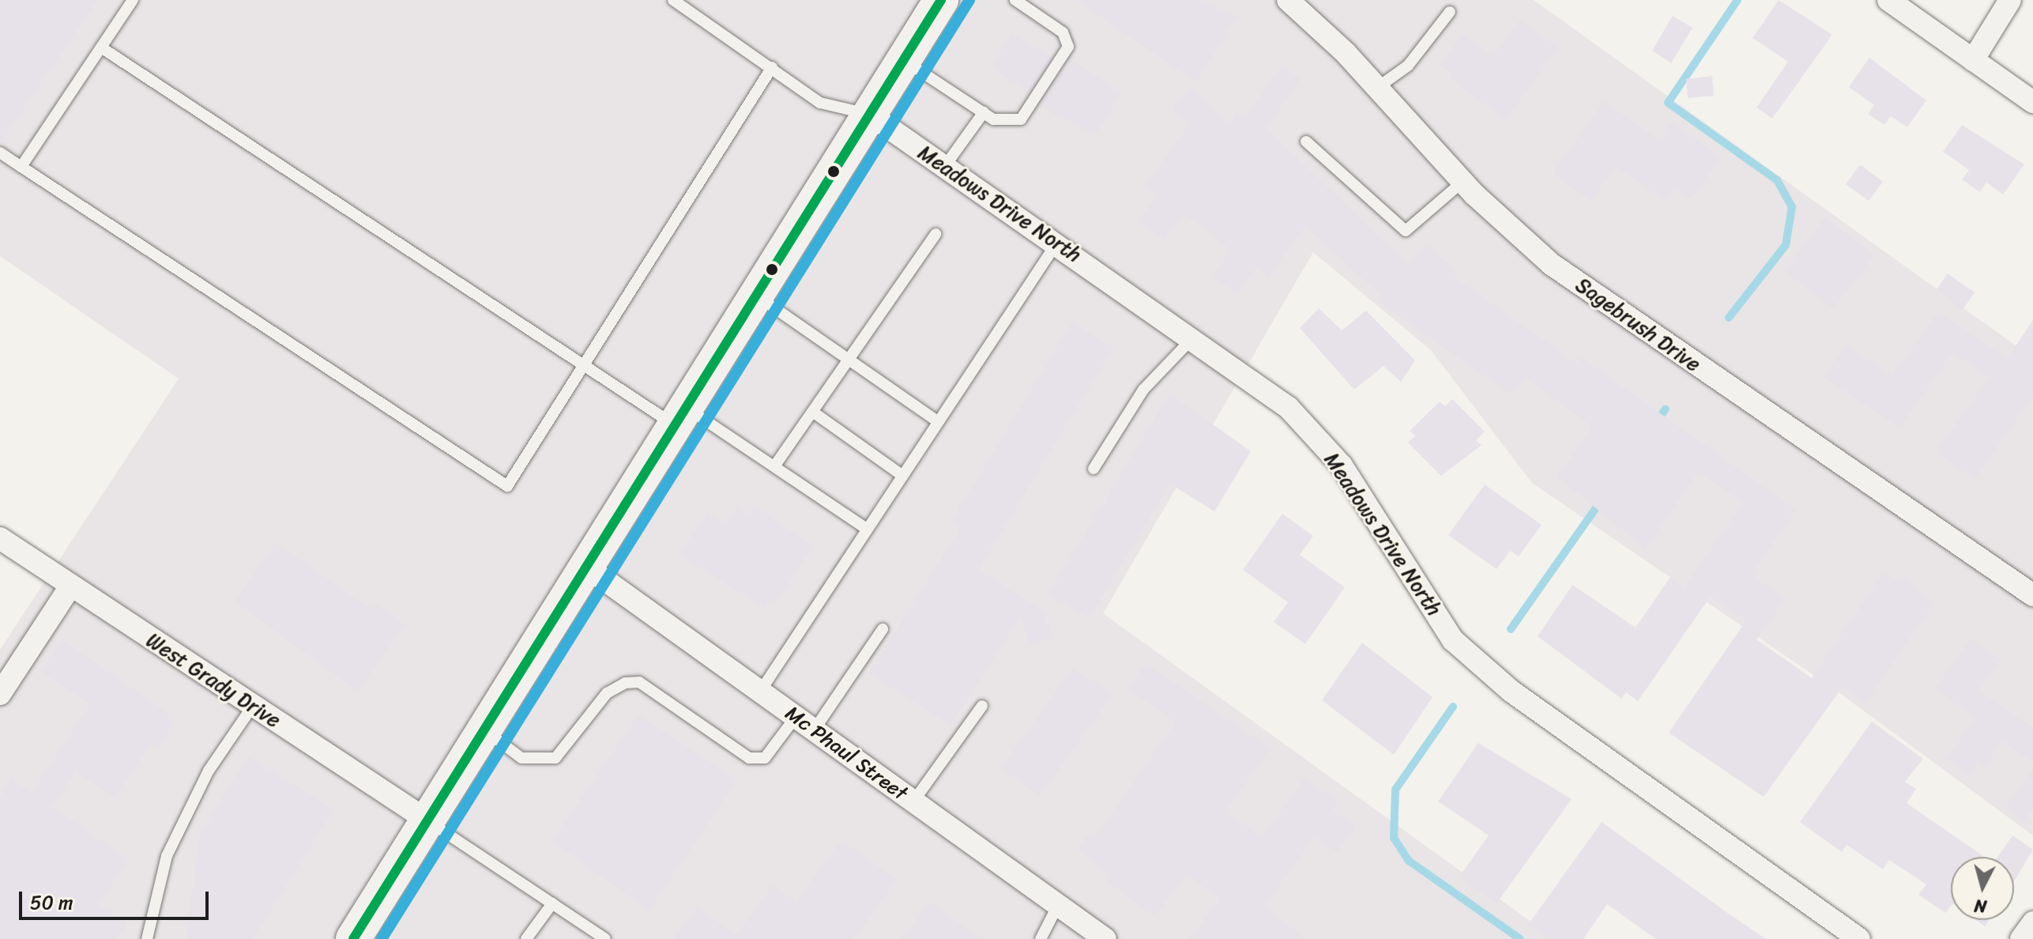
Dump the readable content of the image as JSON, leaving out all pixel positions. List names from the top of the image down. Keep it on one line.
{"streets":{"street":["Meadows Drive North","Sagebrush Drive","West Grady Drive","Mc Phaul Street"]},"scale_bar":"50 m","north":"bottom"}
